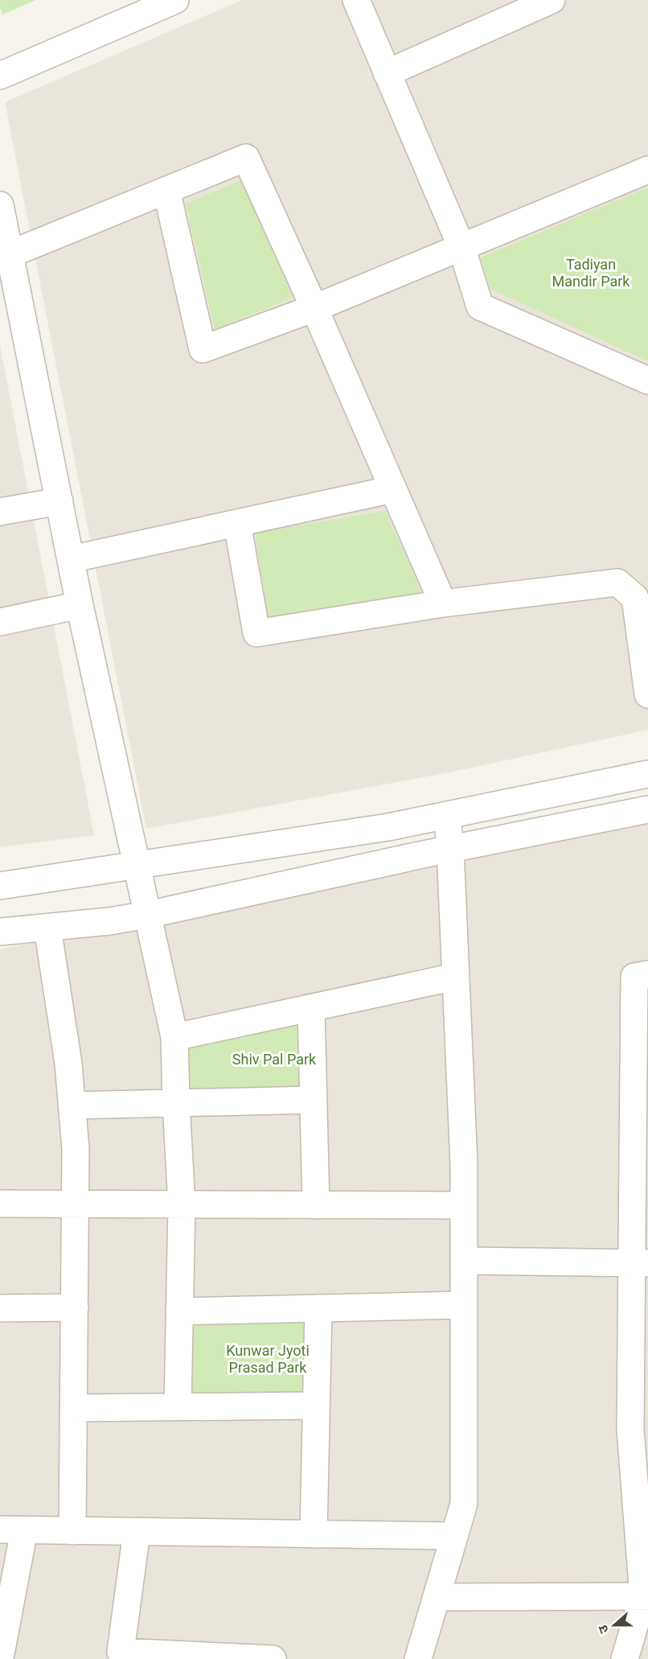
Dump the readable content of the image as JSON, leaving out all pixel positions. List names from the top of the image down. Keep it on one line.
{"parks":["Tadiyan Mandir Park","Shiv Pal Park","Kunwar Jyoti Prasad Park"],"north":"left"}
